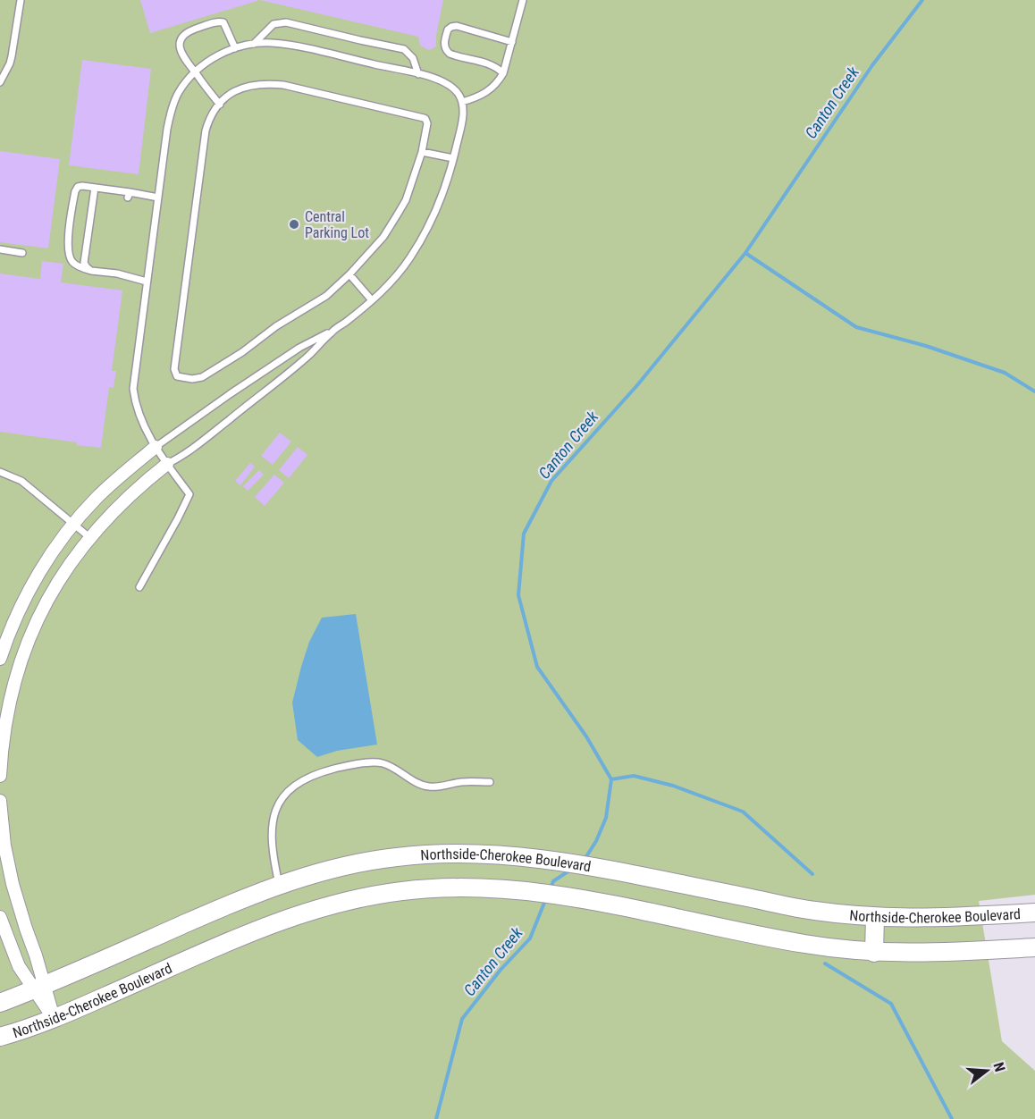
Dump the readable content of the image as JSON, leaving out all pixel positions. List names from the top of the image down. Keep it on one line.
{"streets":{"street":["Northside-Cherokee Boulevard"]},"water":["Canton Creek"],"places":["Central Parking Lot"],"north":"right"}
